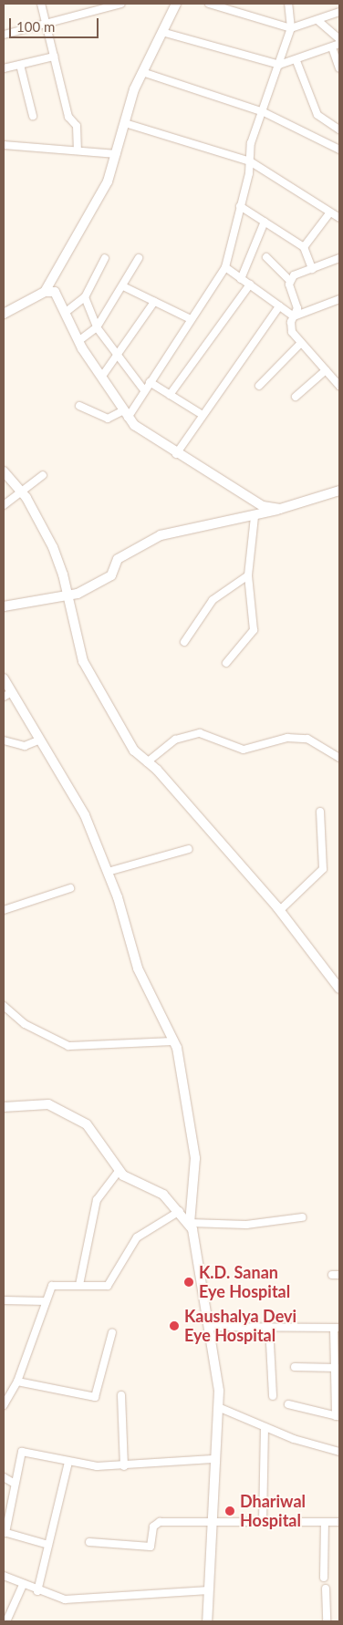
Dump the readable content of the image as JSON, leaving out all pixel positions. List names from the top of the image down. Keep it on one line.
{"places":["K.D. Sanan Eye Hospital","Kaushalya Devi Eye Hospital","Dhariwal Hospital"],"scale_bar":"100 m"}
